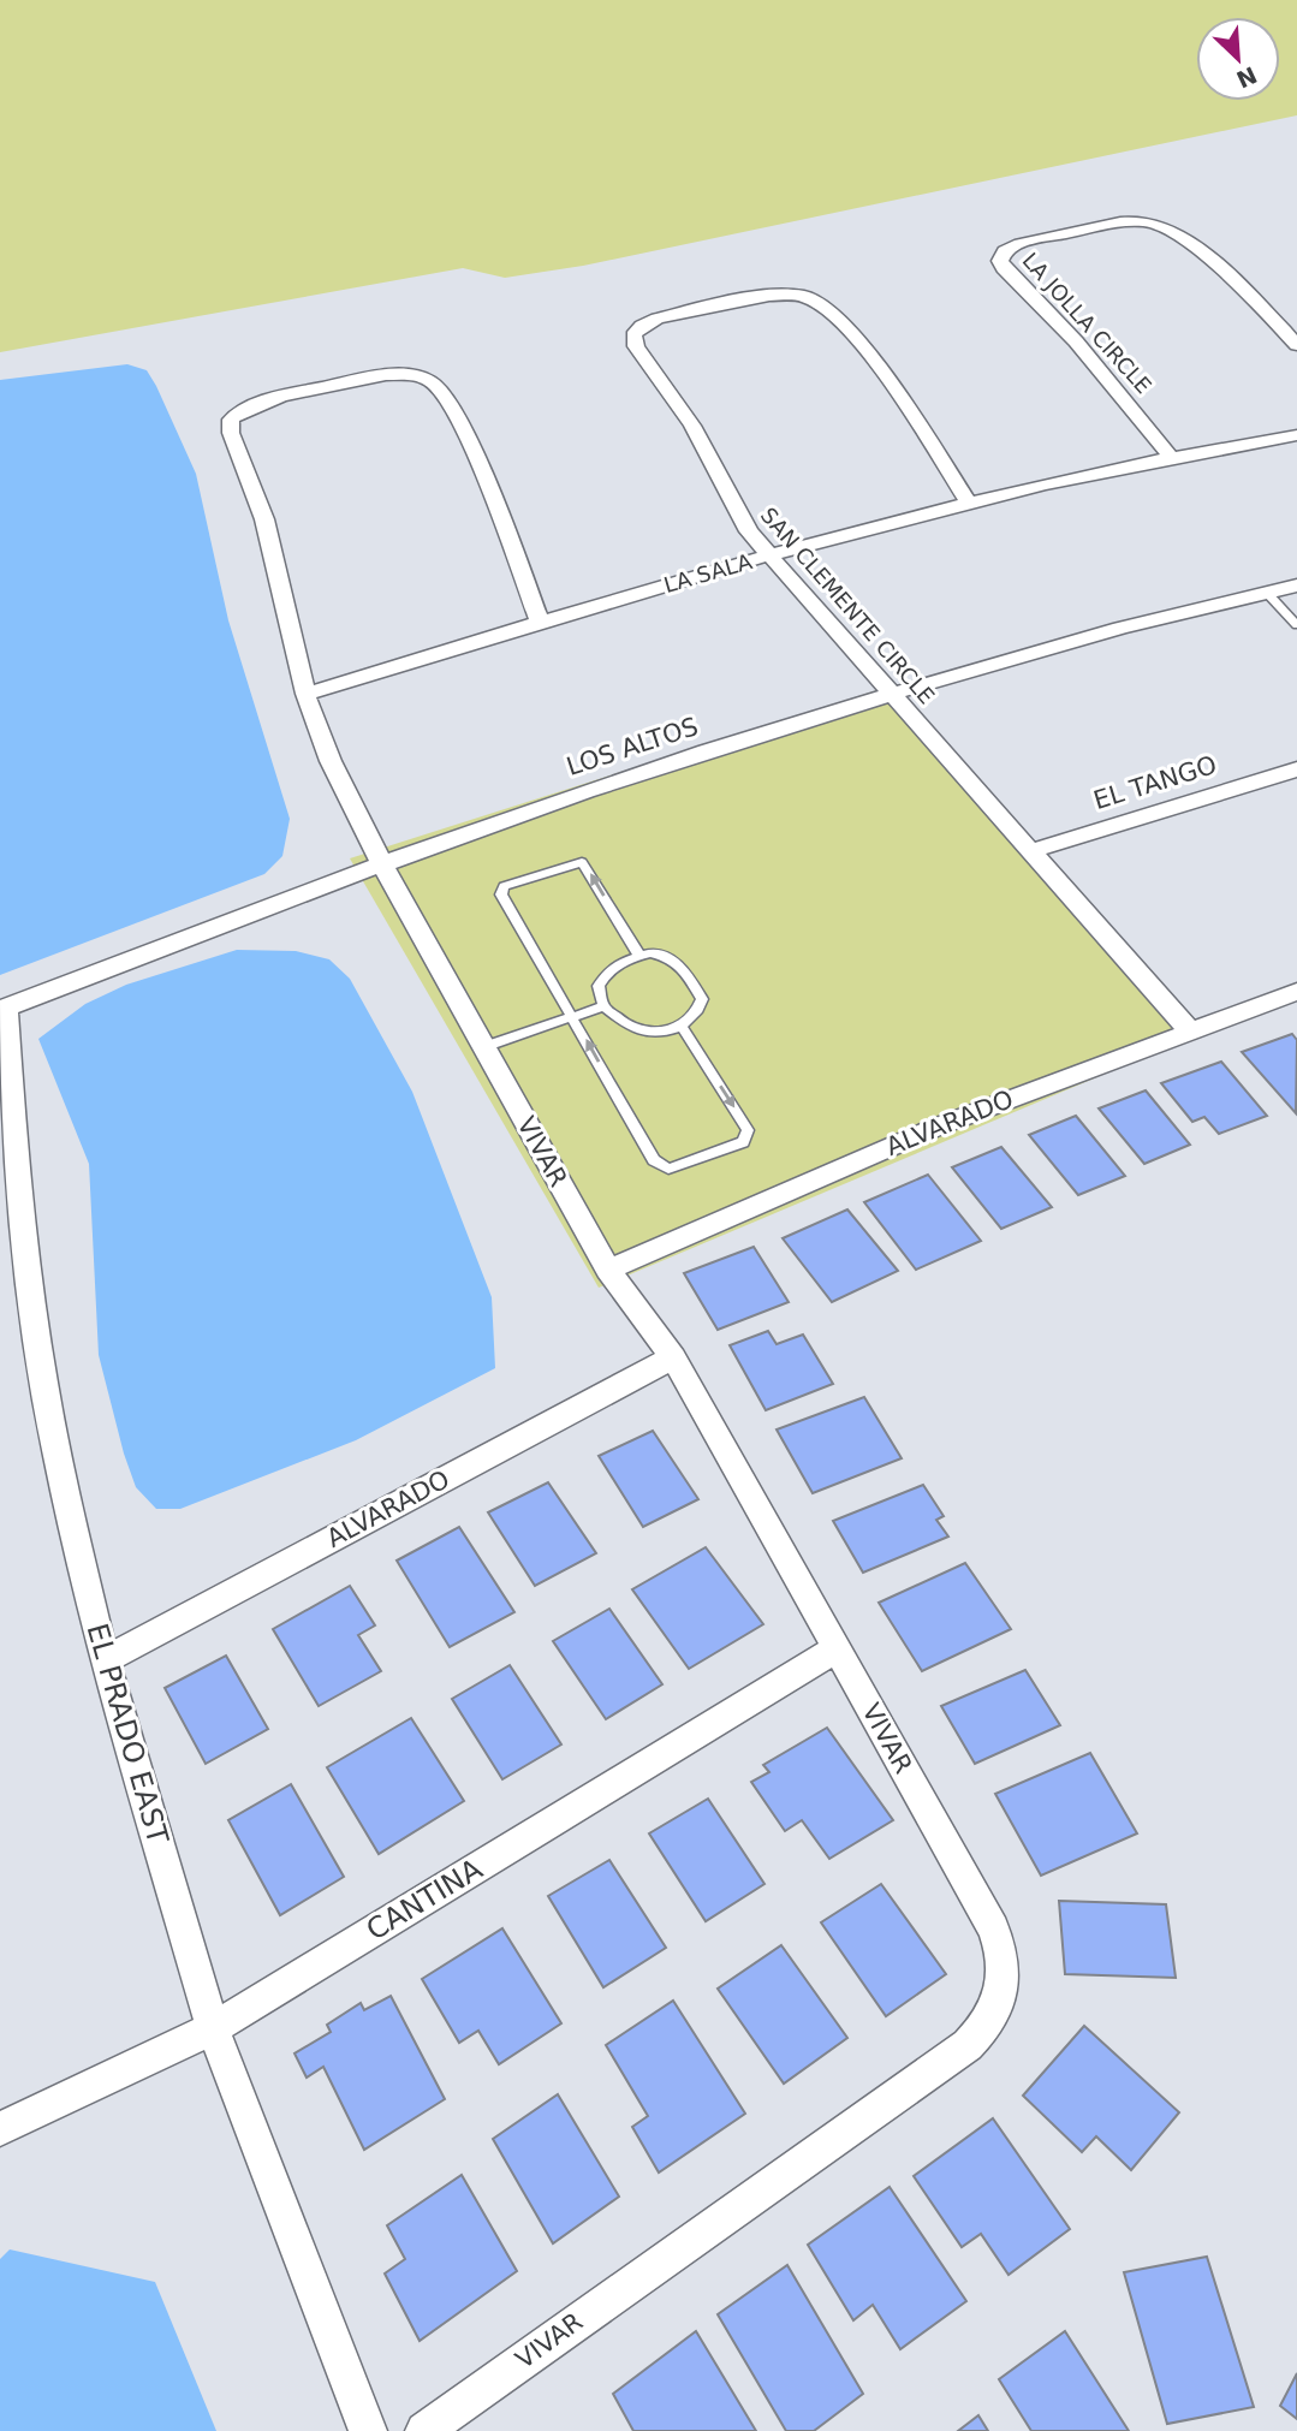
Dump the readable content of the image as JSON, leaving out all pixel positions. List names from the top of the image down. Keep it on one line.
{"streets":{"street":["LA JOLLA CIRCLE","LA SALA","SAN CLEMENTE CIRCLE","LOS ALTOS","EL TANGO","ALVARADO","VIVAR","EL PRADO EAST","CANTINA"]},"crossings":[["LA JOLLA CIRCLE","LA SALA"],["LA SALA","SAN CLEMENTE CIRCLE"],["SAN CLEMENTE CIRCLE","LOS ALTOS"],["SAN CLEMENTE CIRCLE","EL TANGO"],["SAN CLEMENTE CIRCLE","ALVARADO"],["LOS ALTOS","VIVAR"],["LOS ALTOS","EL PRADO EAST"],["ALVARADO","VIVAR"],["ALVARADO","EL PRADO EAST"],["VIVAR","CANTINA"],["EL PRADO EAST","CANTINA"]],"north":"bottom right"}
